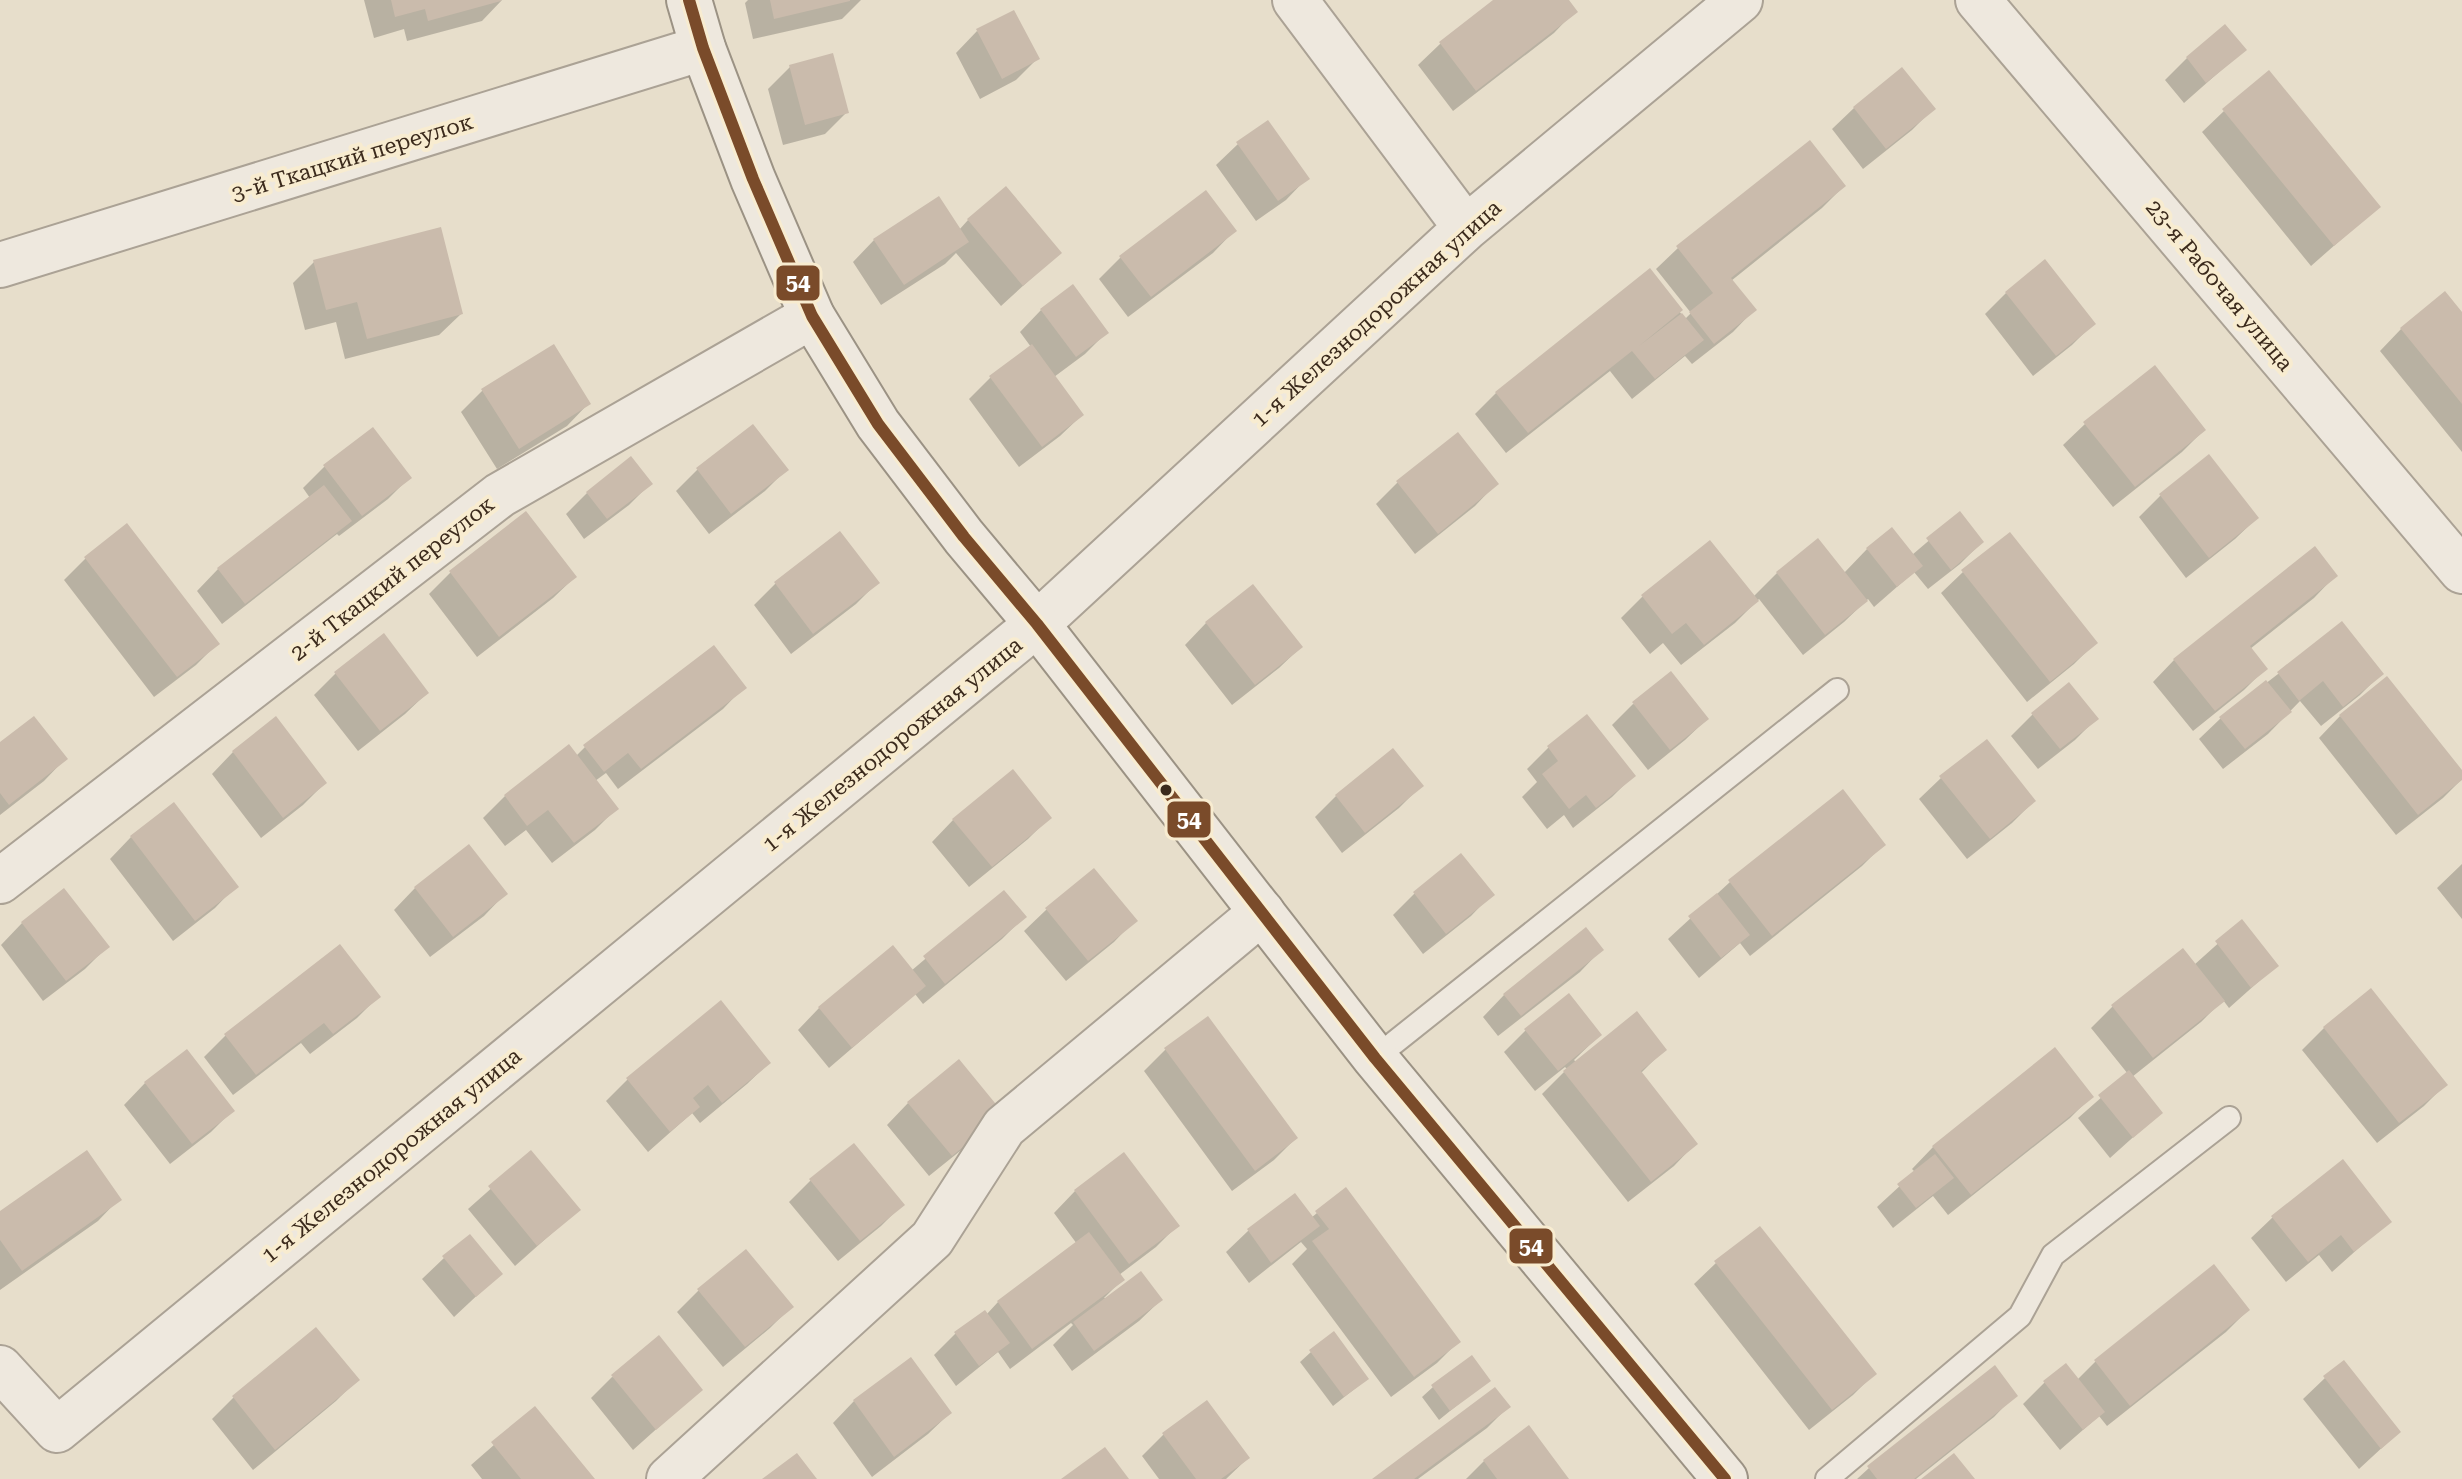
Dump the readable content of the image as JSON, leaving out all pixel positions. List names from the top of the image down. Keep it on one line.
{"streets":{"street":["3-й Ткацкий переулок","23-я Рабочая улица","1-я Железнодорожная улица","2-й Ткацкий переулок"]},"lines":["transit line 54"]}
